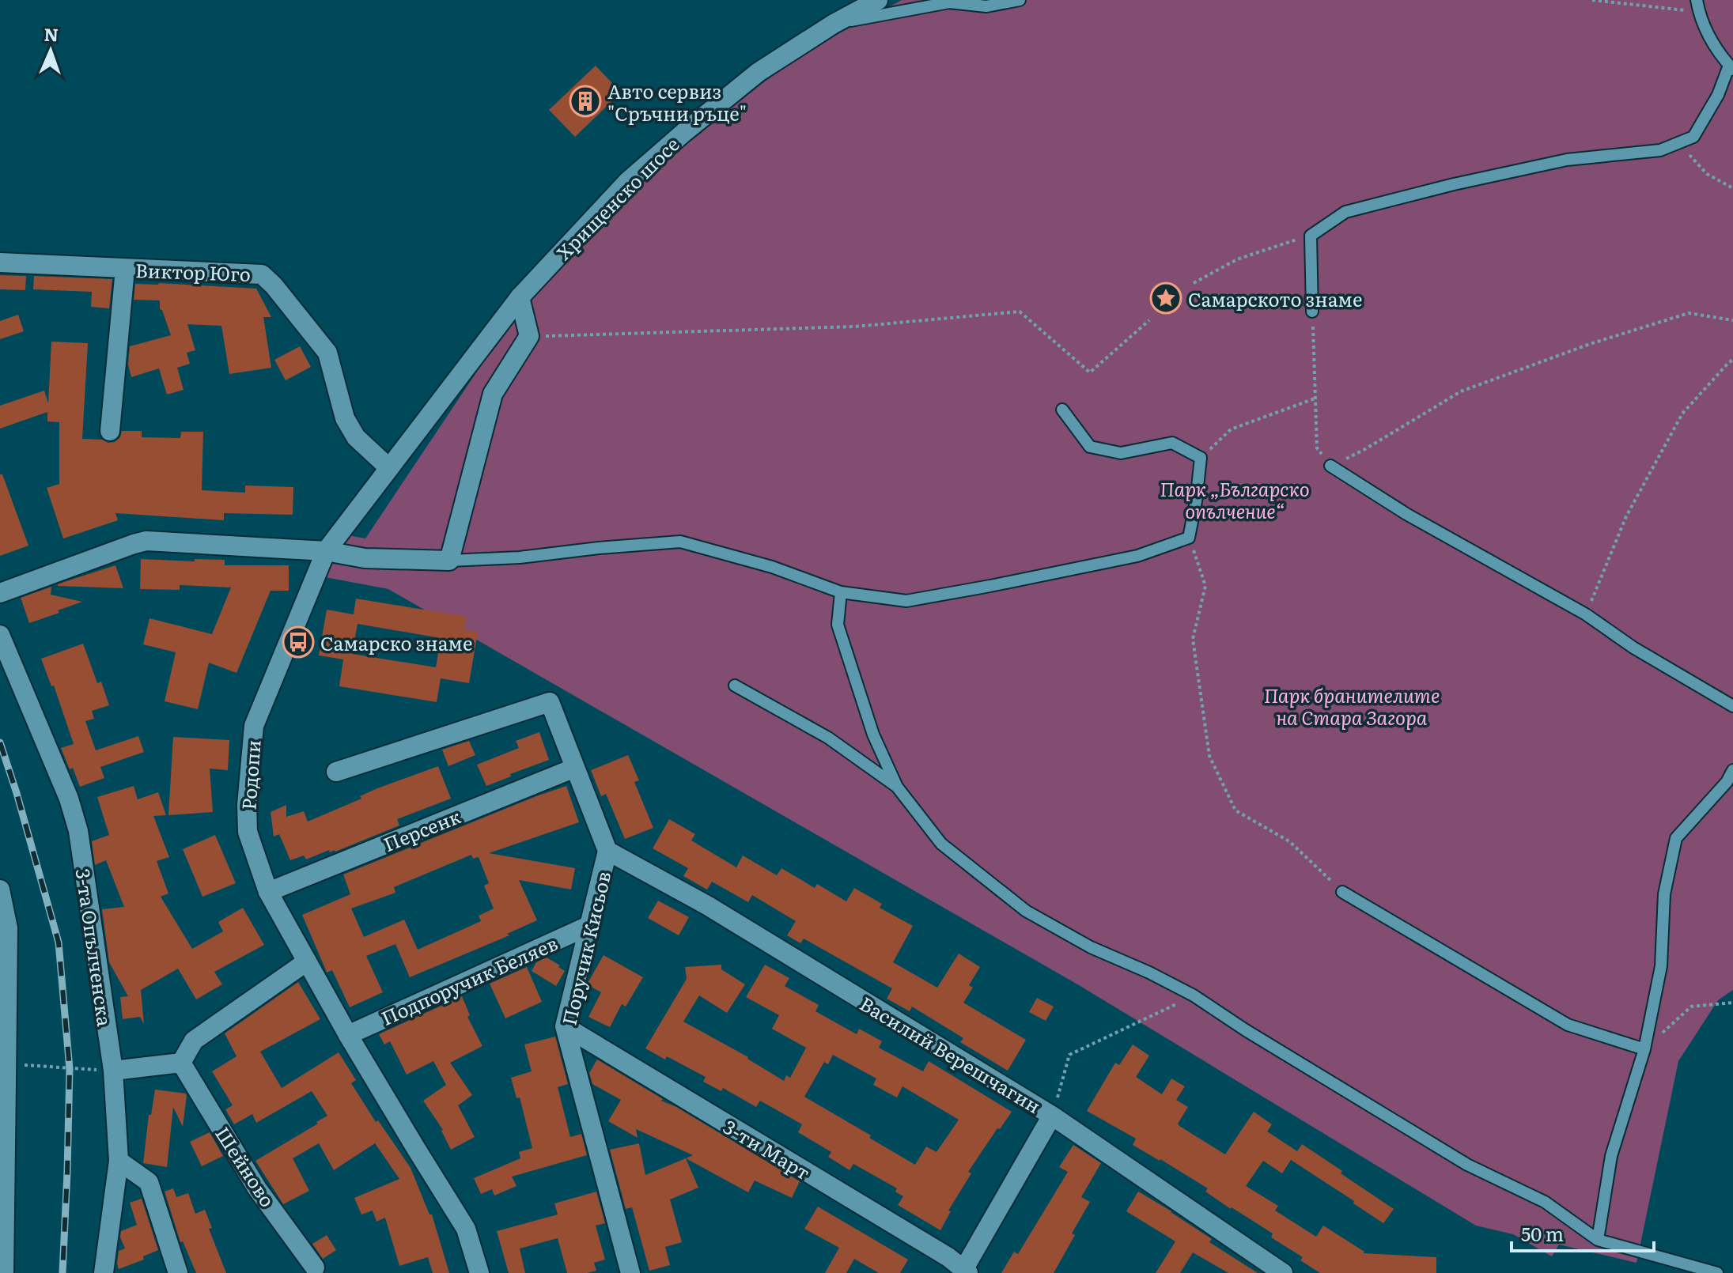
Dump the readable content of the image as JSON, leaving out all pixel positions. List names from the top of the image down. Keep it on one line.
{"streets":{"street":["Хрищенско шосе","Виктор Юго","Родопи","Персенк","3-та Опълченска","Поручик Кисьов","Подпоручик Беляев","Василий Верешчагин","3-ти Март","Шейново"]},"crossings":[["Хрищенско шосе","Родопи"],["Виктор Юго","Родопи"],["Родопи","Персенк"],["Родопи","Подпоручик Беляев"],["Персенк","Поручик Кисьов"],["Поручик Кисьов","Подпоручик Беляев"],["Поручик Кисьов","Василий Верешчагин"],["Поручик Кисьов","3-ти Март"]],"parks":["Парк „Българско опълчение“","Парк бранителите на Стара Загора"],"places":{"building":["Авто сервиз \"Сръчни ръце\""],"place":["Самарското знаме"],"bus stop":["Самарско знаме"]},"scale_bar":"50 m","north":"top"}
